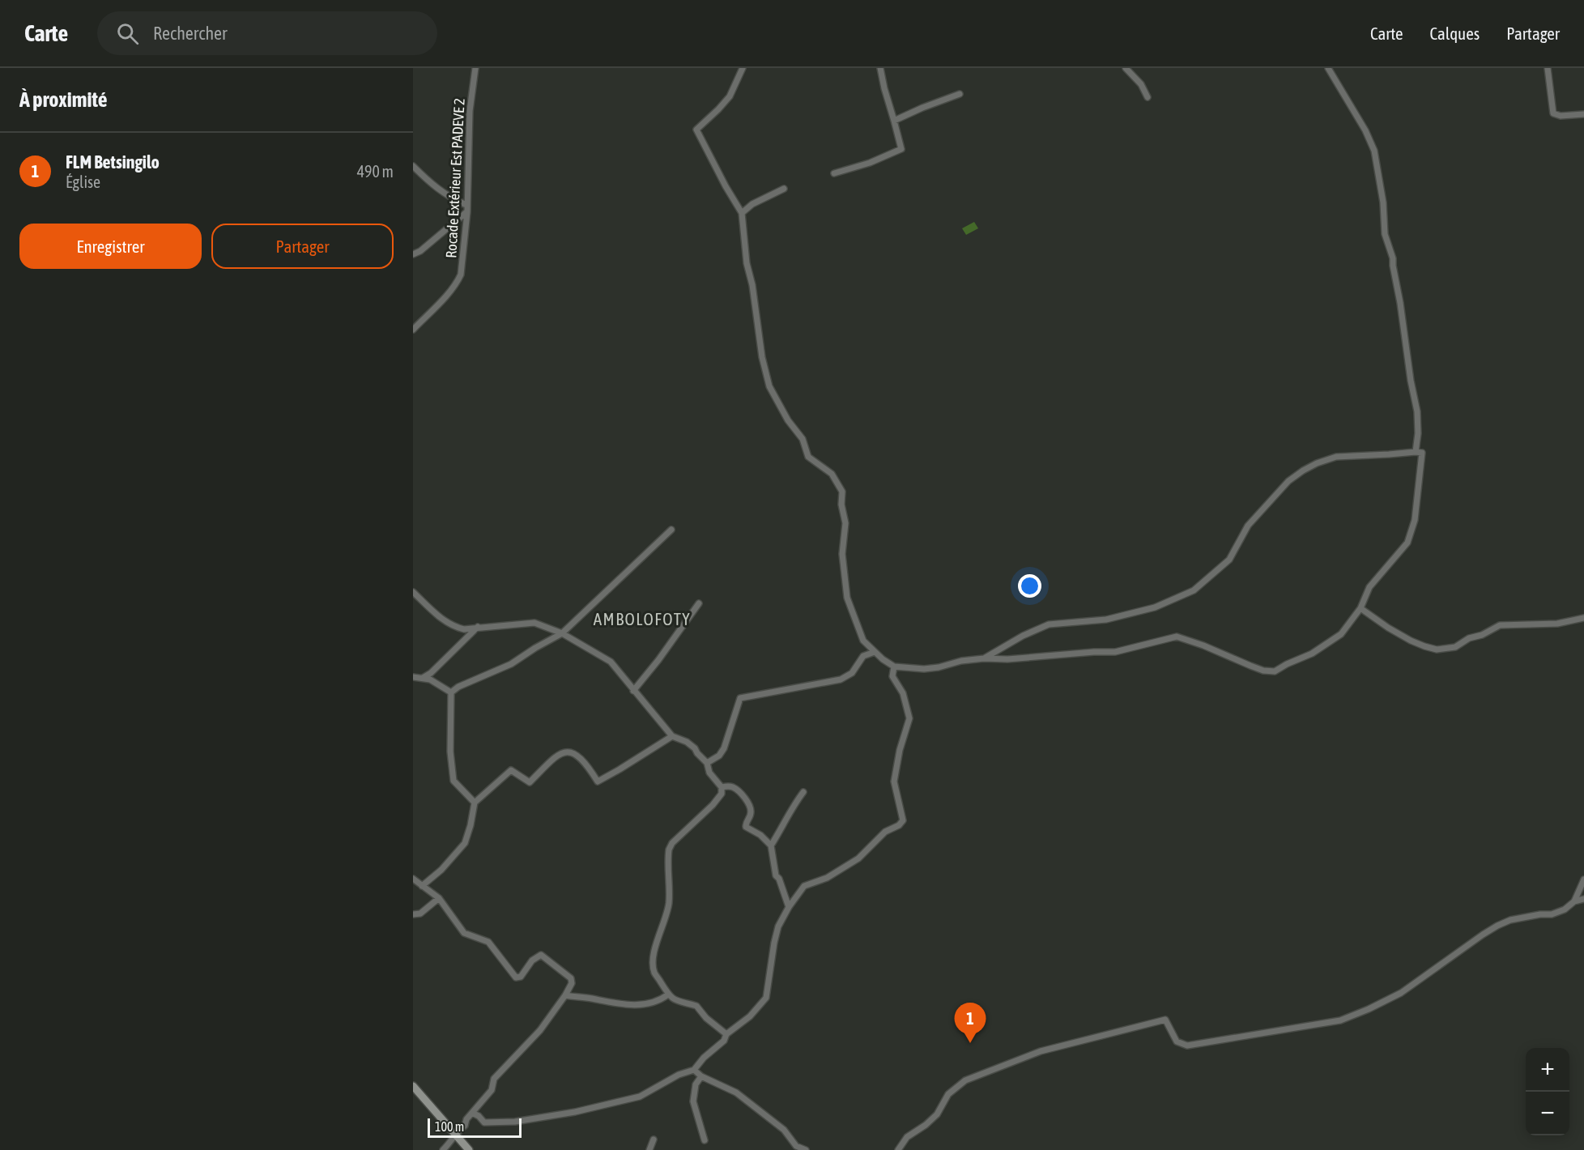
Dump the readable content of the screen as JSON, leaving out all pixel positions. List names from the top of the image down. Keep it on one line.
{"streets":{"street":["Rocade Extérieur Est PADEVE 2"]},"districts":["AMBOLOFOTY"],"scale_bar":"100 m","page":{"header":"Carte","search":"Rechercher","nav":["Carte","Calques","Partager"],"heading":"À proximité","list":[{"mark":"1","name":"FLM Betsingilo","note":"Église","value":"490 m"}],"buttons":["Enregistrer","Partager"],"pins":"1","map_buttons":["+","−"],"scale":"100 m"}}
